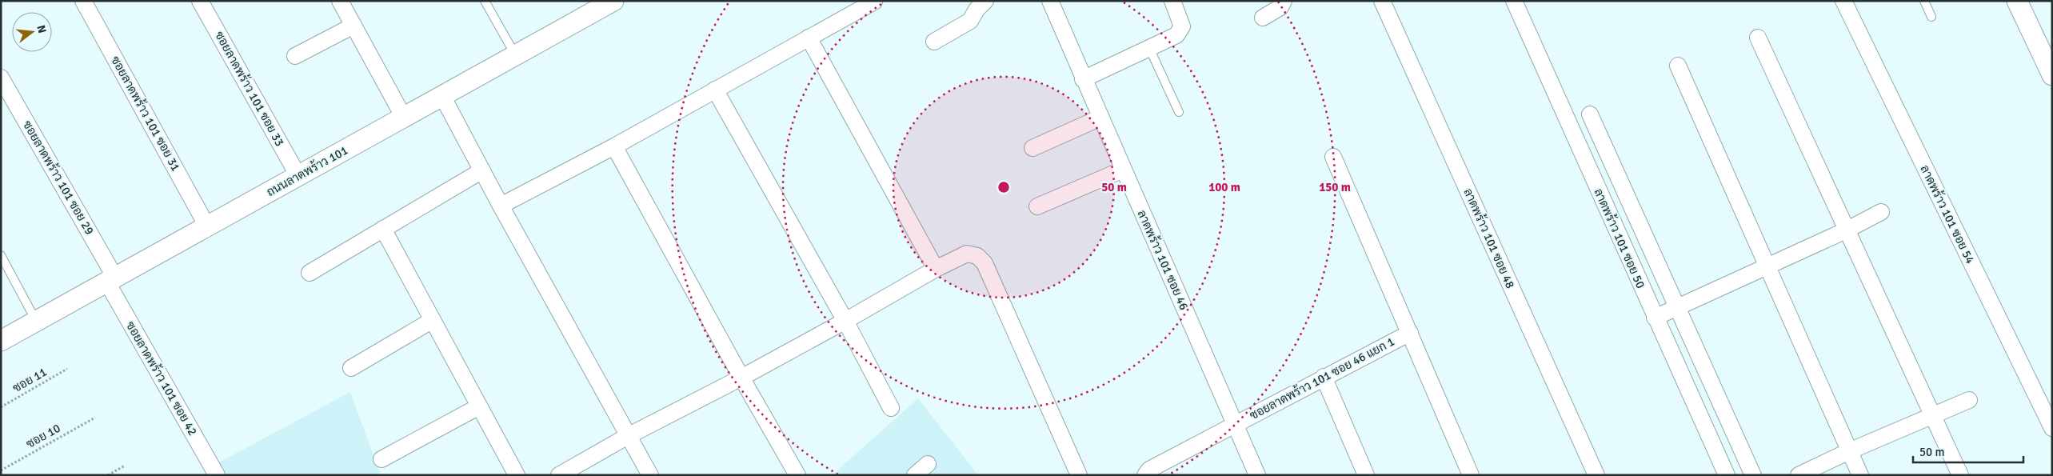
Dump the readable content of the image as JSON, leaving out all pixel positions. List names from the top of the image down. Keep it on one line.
{"streets":{"street":["ซอยลาดพร้าว 101 ซอย 33","ซอยลาดพร้าว 101 ซอย 31","ถนนลาดพร้าว 101","ซอยลาดพร้าว 101 ซอย 29","ลาดพร้าว 101 ซอย 54","ลาดพร้าว 101 ซอย 48","ลาดพร้าว 101 ซอย 50","ลาดพร้าว 101 ซอย 46","ซอยลาดพร้าว 101 ซอย 42","ซอยลาดพร้าว 101 ซอย 46 แยก 1"],"path":["ซอย 11","ซอย 10"]},"crossings":[["ซอยลาดพร้าว 101 ซอย 33","ถนนลาดพร้าว 101"],["ซอยลาดพร้าว 101 ซอย 31","ถนนลาดพร้าว 101"],["ถนนลาดพร้าว 101","ซอยลาดพร้าว 101 ซอย 29"],["ถนนลาดพร้าว 101","ซอยลาดพร้าว 101 ซอย 42"],["ซอยลาดพร้าว 101 ซอย 29","ซอยลาดพร้าว 101 ซอย 42"],["ลาดพร้าว 101 ซอย 46","ซอยลาดพร้าว 101 ซอย 46 แยก 1"]],"scale_bar":"50 m","north":"right","rings":["50 m","100 m","150 m"]}
